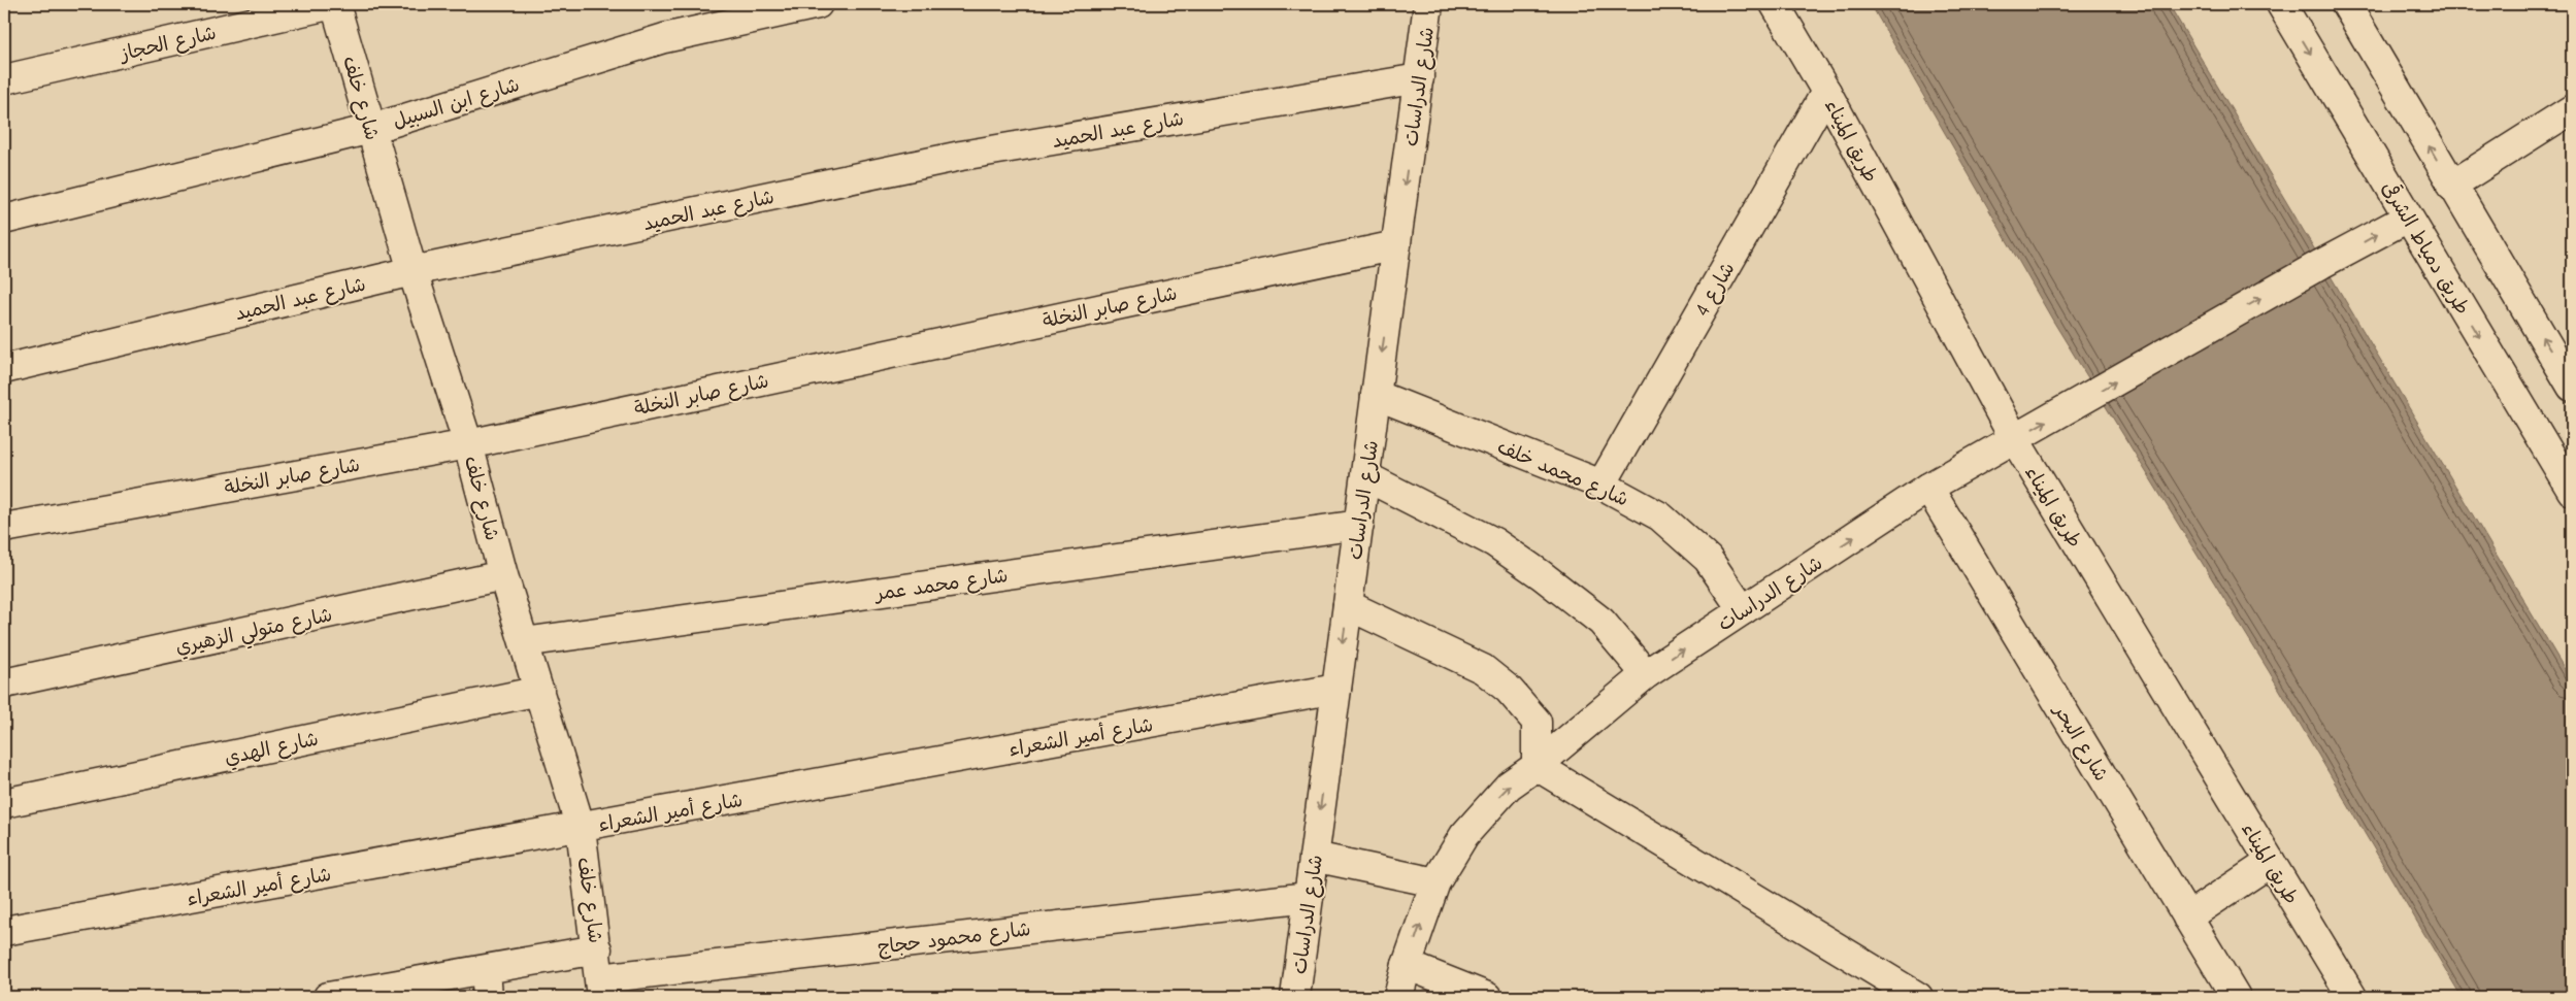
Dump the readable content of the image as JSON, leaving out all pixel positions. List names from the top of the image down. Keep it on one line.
{"streets":{"main road":["شارع الحجاز","شارع الدراسات","شارع خلف","شارع ابن السبيل","شارع عبد الحميد","طريق الميناء","طريق دمياط الشرقى","شارع 4","شارع صابر النخلة","شارع محمد خلف","شارع محمد عمر","شارع متولي الزهيري","شارع أمير الشعراء","شارع البحر","شارع الهدي","شارع محمود حجاج"]},"crossings":[["شارع الحجاز","شارع خلف"],["شارع الدراسات","شارع عبد الحميد"],["شارع الدراسات","طريق الميناء"],["شارع الدراسات","طريق دمياط الشرقى"],["شارع الدراسات","شارع صابر النخلة"],["شارع الدراسات","شارع محمد خلف"],["شارع الدراسات","شارع محمد عمر"],["شارع الدراسات","شارع أمير الشعراء"],["شارع الدراسات","شارع البحر"],["شارع الدراسات","شارع محمود حجاج"],["شارع خلف","شارع ابن السبيل"],["شارع خلف","شارع عبد الحميد"],["شارع خلف","شارع صابر النخلة"],["شارع خلف","شارع محمد عمر"],["شارع خلف","شارع متولي الزهيري"],["شارع خلف","شارع أمير الشعراء"],["شارع خلف","شارع الهدي"],["شارع خلف","شارع محمود حجاج"],["طريق الميناء","شارع 4"],["شارع 4","شارع محمد خلف"]]}
